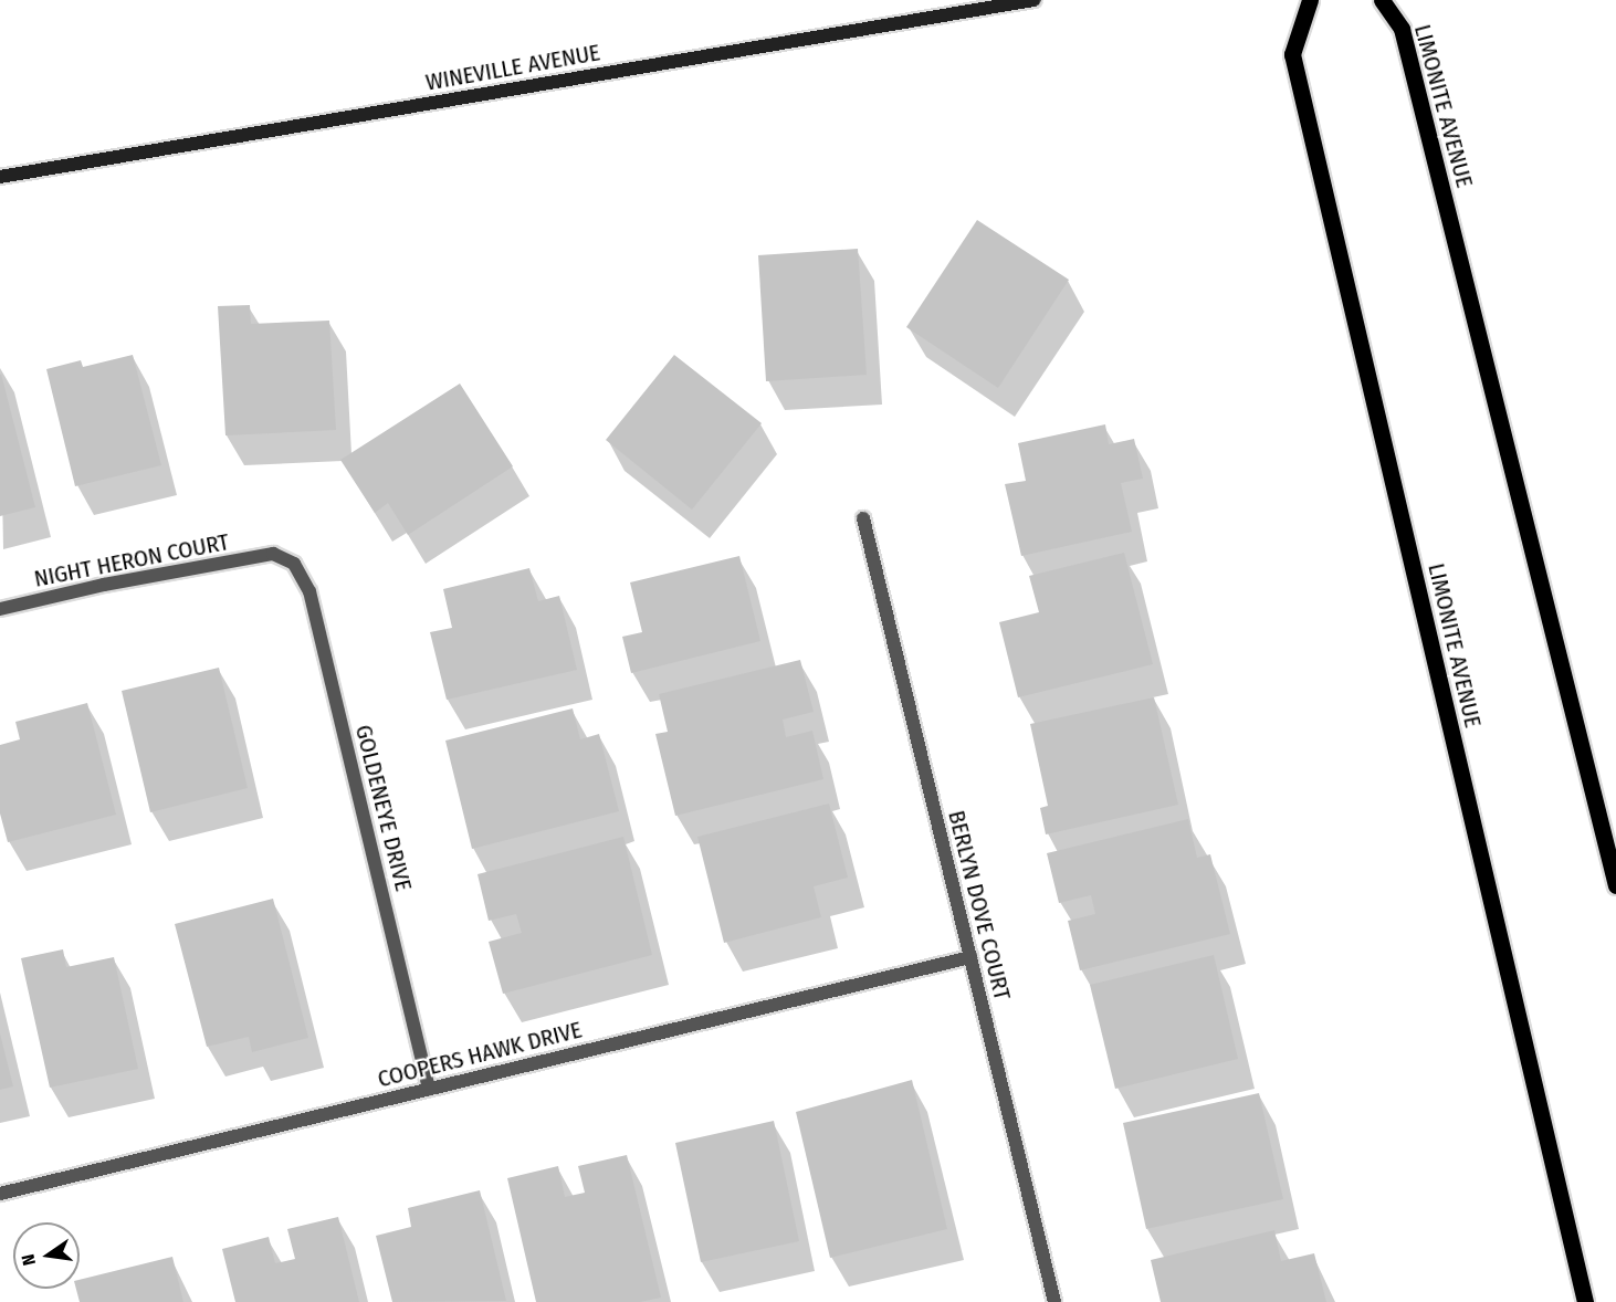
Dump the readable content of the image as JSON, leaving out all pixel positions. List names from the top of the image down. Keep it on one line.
{"streets":{"main road":["WINEVILLE AVENUE","LIMONITE AVENUE"],"street":["NIGHT HERON COURT","GOLDENEYE DRIVE","BERLYN DOVE COURT","COOPERS HAWK DRIVE"]},"crossings":[["NIGHT HERON COURT","GOLDENEYE DRIVE"],["GOLDENEYE DRIVE","COOPERS HAWK DRIVE"],["BERLYN DOVE COURT","COOPERS HAWK DRIVE"]],"north":"left"}
